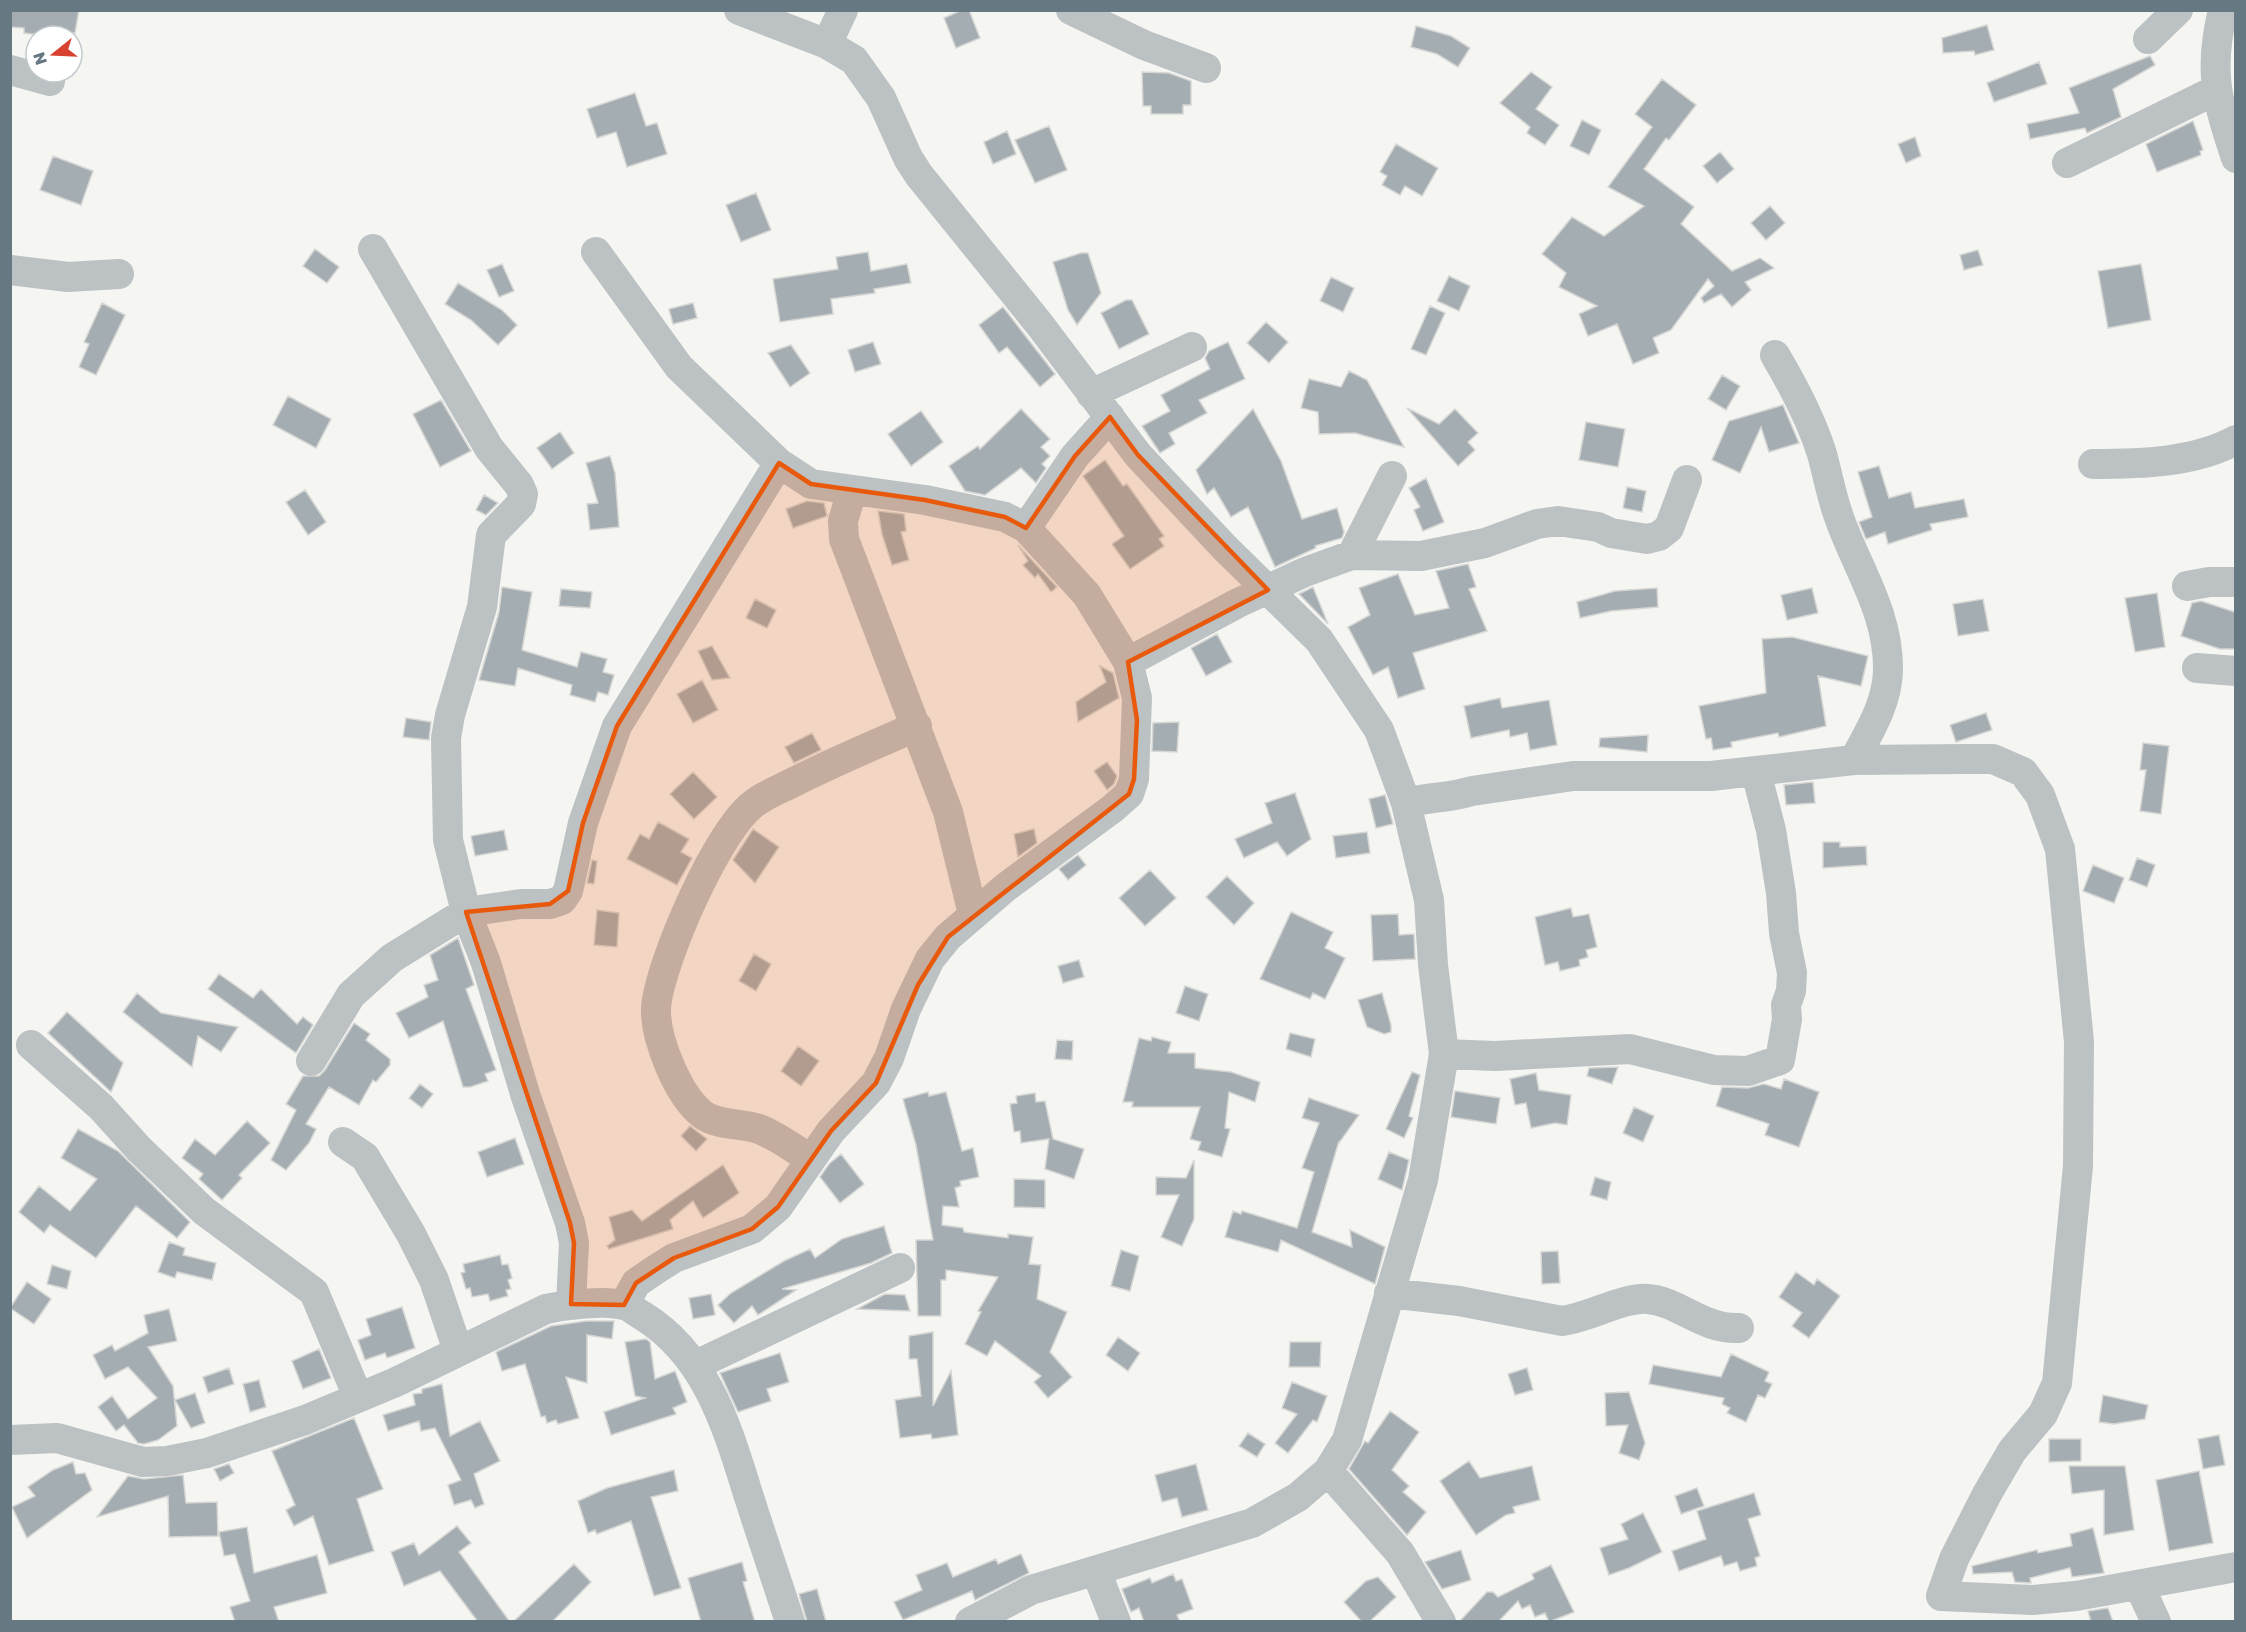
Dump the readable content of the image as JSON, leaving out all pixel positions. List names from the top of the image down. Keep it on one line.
{"north":"left"}
